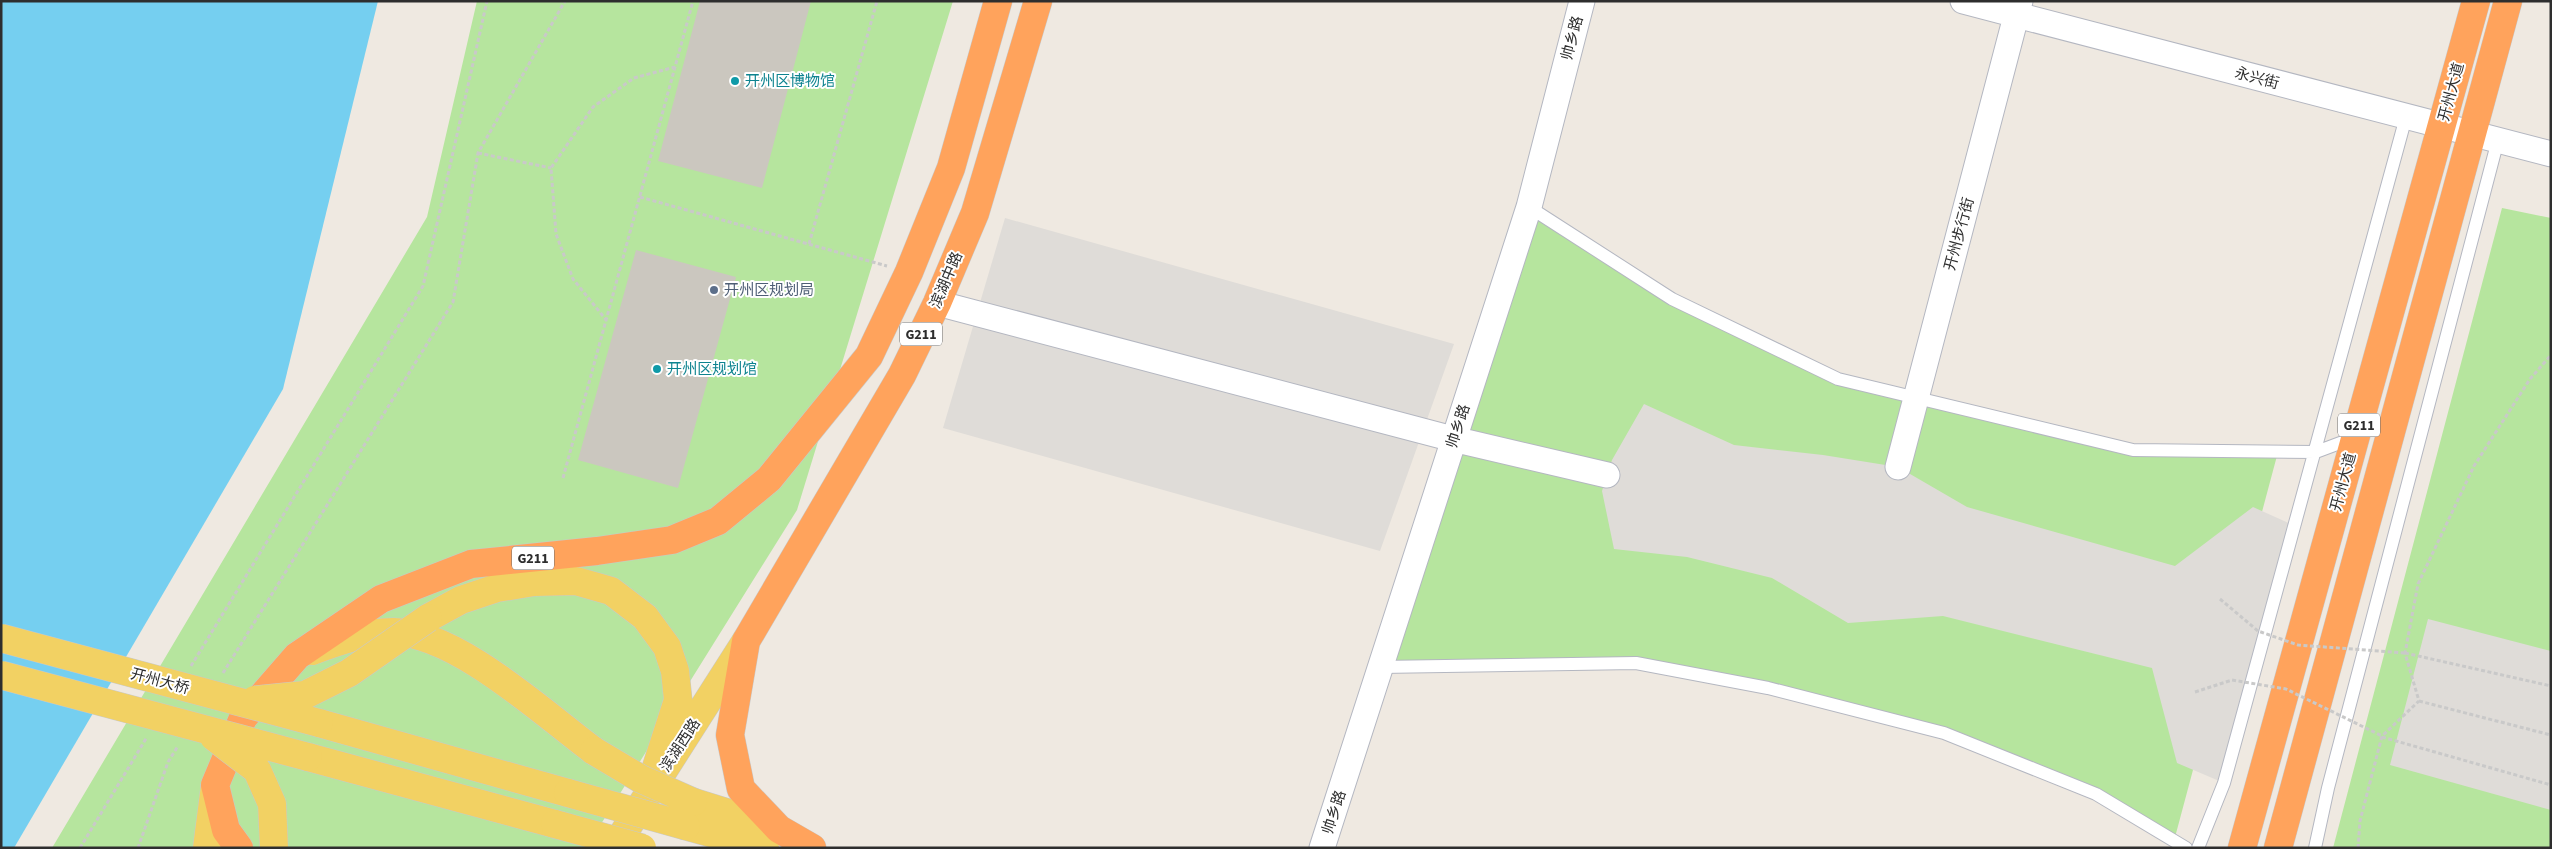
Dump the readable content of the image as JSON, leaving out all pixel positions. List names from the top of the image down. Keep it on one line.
{"streets":{"highway":["开州大道","滨湖中路","G211"],"main road":["开州大桥","滨湖西路"],"street":["帅乡路","永兴街","开州步行街"]},"crossings":[["永兴街","开州大道"],["永兴街","开州步行街"],["滨湖中路","G211"],["滨湖中路","滨湖西路"],["G211","滨湖西路"]],"places":["开州区博物馆","开州区规划局","开州区规划馆"]}
